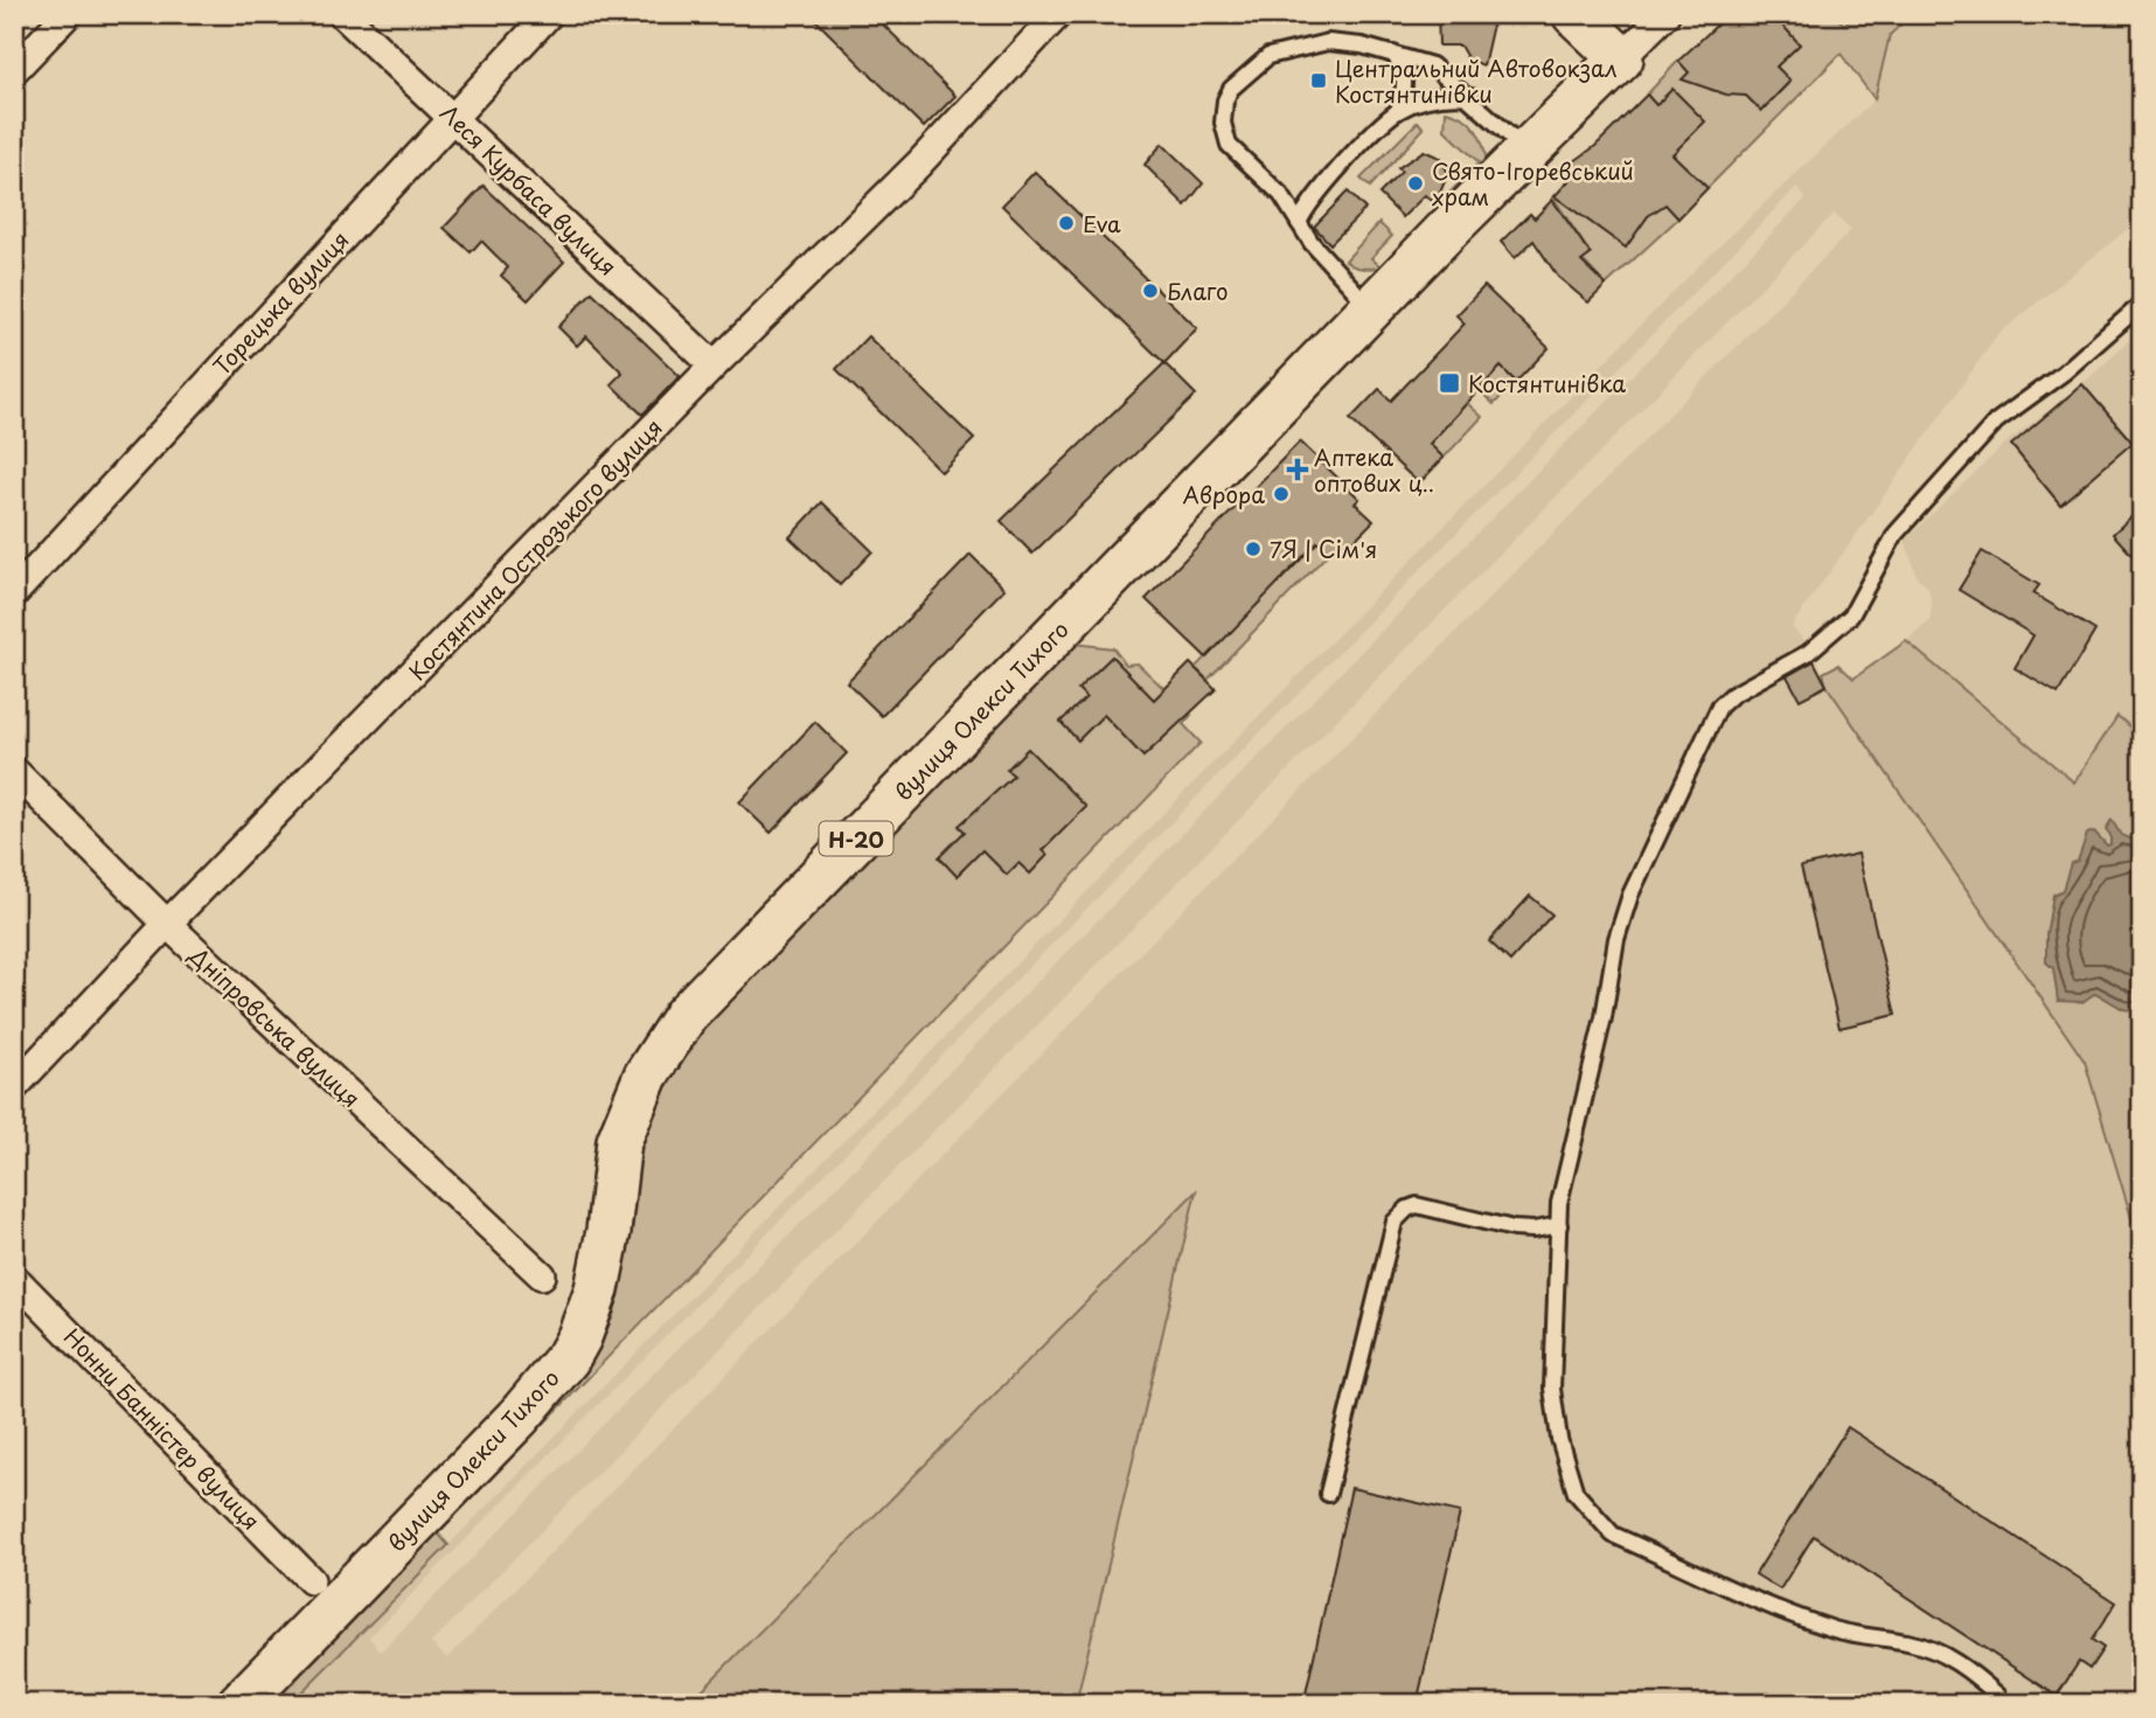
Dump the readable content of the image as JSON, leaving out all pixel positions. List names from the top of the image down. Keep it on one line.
{"streets":{"main road":["вулиця Олекси Тихого","Н-20"],"street":["Леся Курбаса вулиця","Торецька вулиця","Костянтина Острозького вулиця","Дніпровська вулиця","Нонни Банністер вулиця"]},"crossings":[["Леся Курбаса вулиця","Торецька вулиця"],["Леся Курбаса вулиця","Костянтина Острозького вулиця"],["Костянтина Острозького вулиця","Дніпровська вулиця"]],"places":{"transit":["Центральний Автовокзал Костянтинівки","Костянтинівка"],"other":["Свято-Ігоревський храм","Eva","Благо","Аврора","7Я | Сім'я"],"health":["Аптека оптових ц‥"]}}
